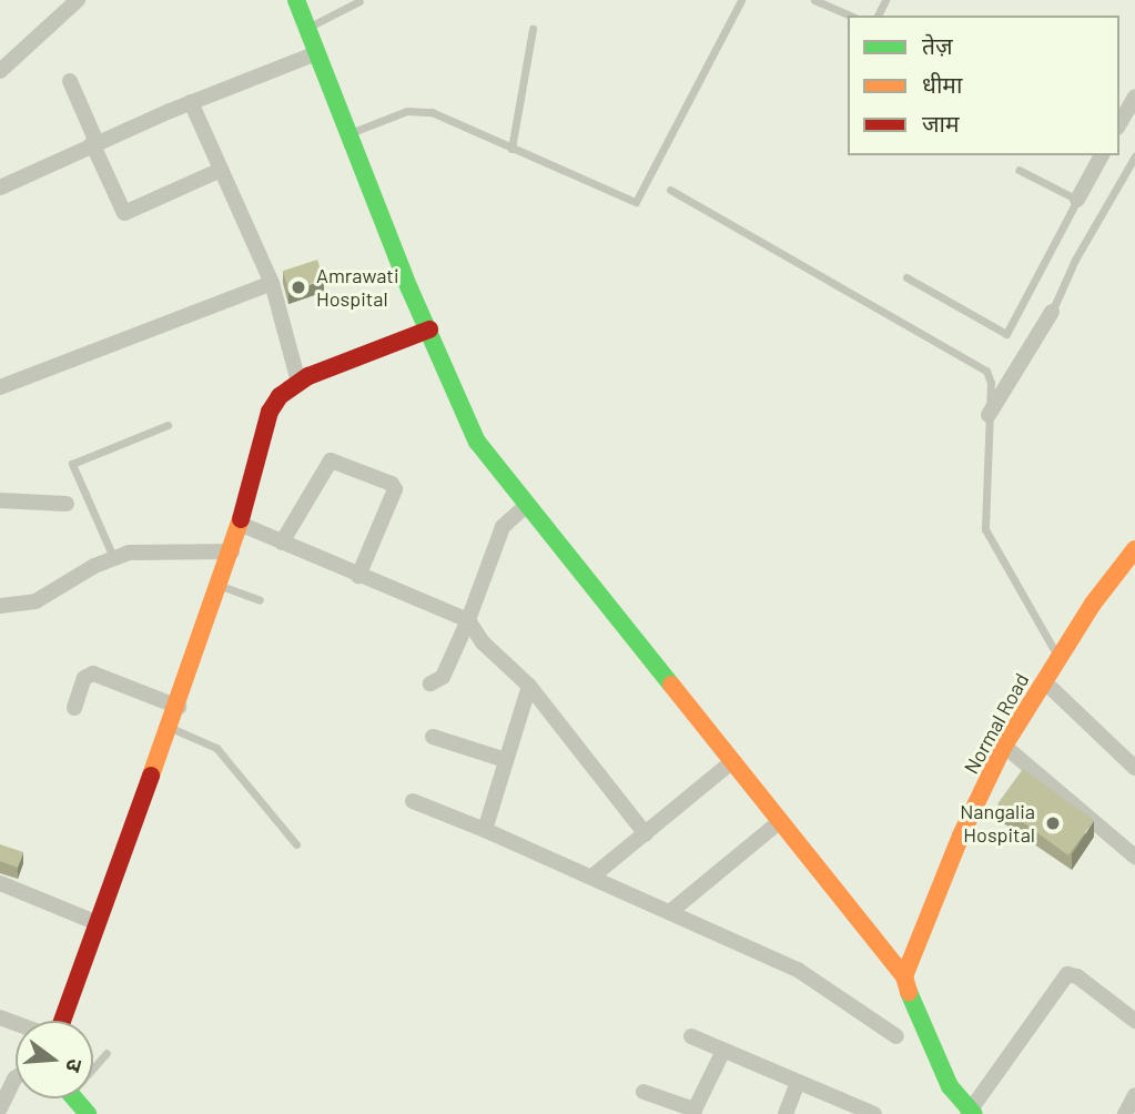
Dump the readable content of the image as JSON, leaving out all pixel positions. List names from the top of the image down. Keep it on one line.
{"streets":{"main road":["Normal Road"]},"places":["Amrawati Hospital","Nangalia Hospital"],"legend":["तेज़","धीमा","जाम"],"north":"right"}
